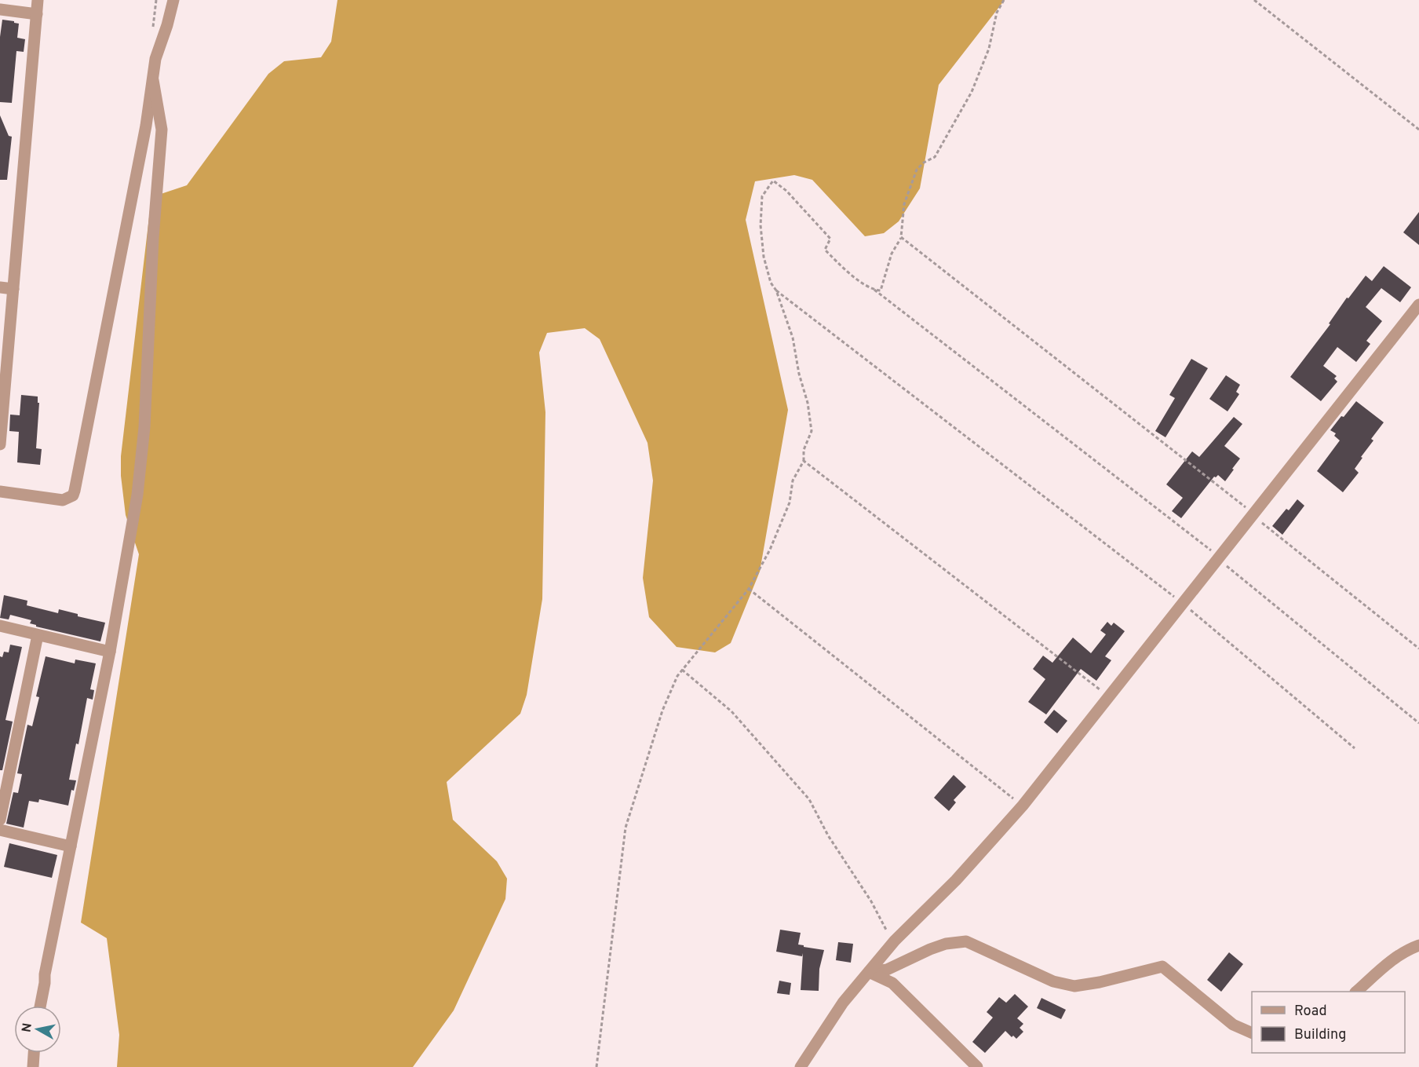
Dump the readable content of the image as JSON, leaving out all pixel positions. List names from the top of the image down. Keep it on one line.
{"legend":["Road","Building"],"north":"left"}
